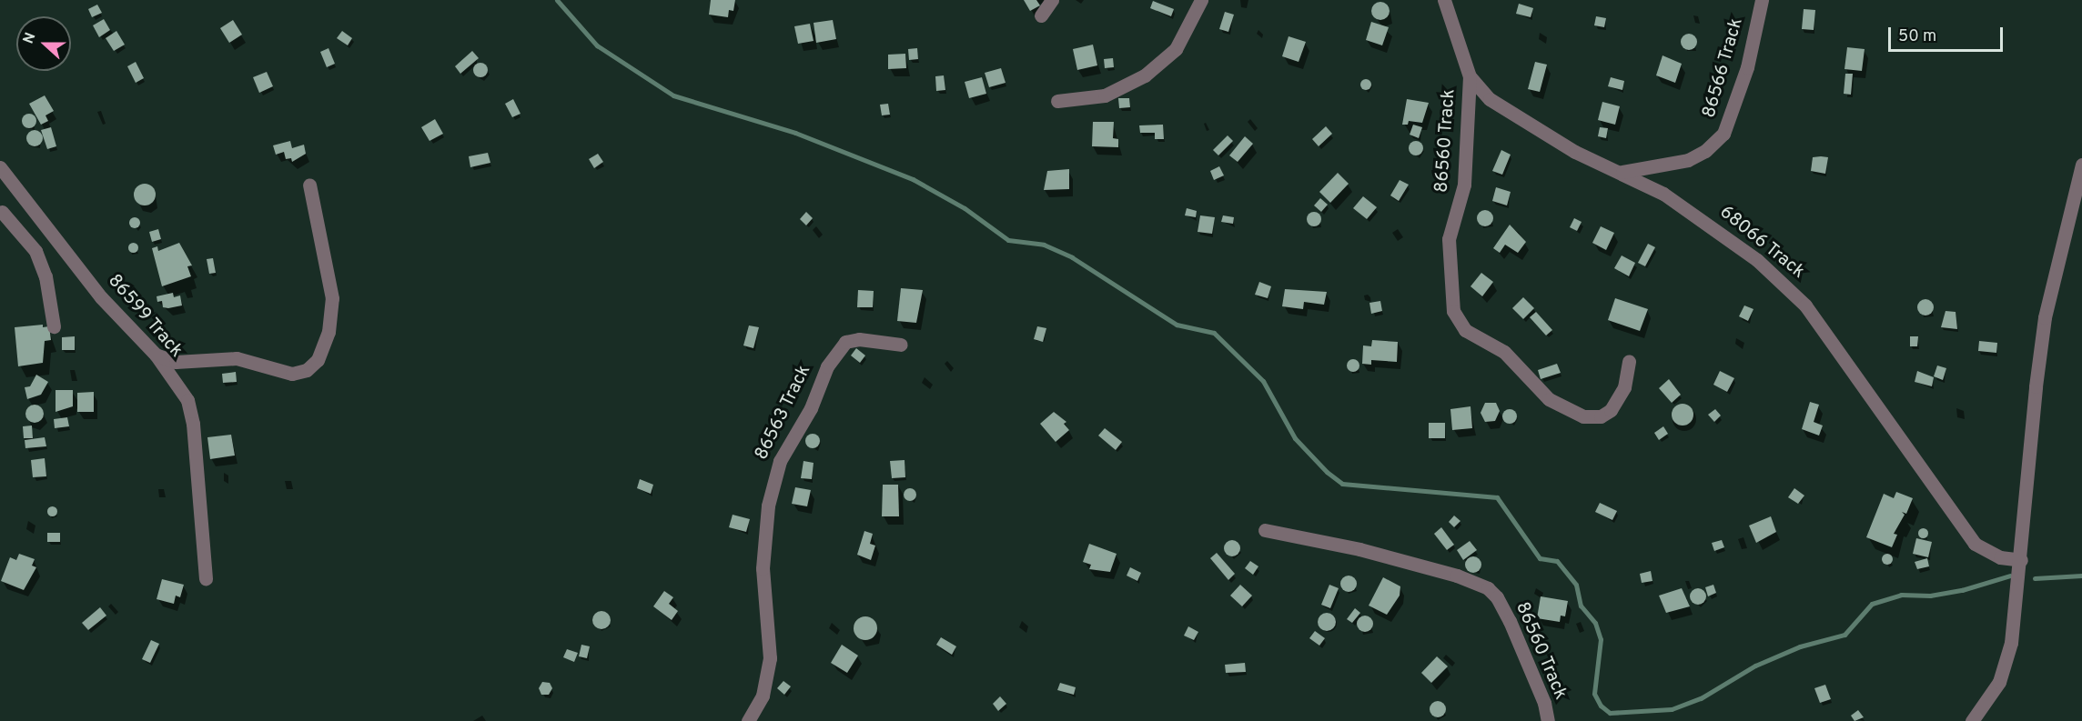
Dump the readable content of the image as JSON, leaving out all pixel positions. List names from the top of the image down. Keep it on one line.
{"streets":{"street":["86566 Track","86560 Track","68066 Track","86599 Track","86563 Track"]},"crossings":[["86566 Track","68066 Track"],["86560 Track","68066 Track"]],"scale_bar":"50 m","north":"left"}
